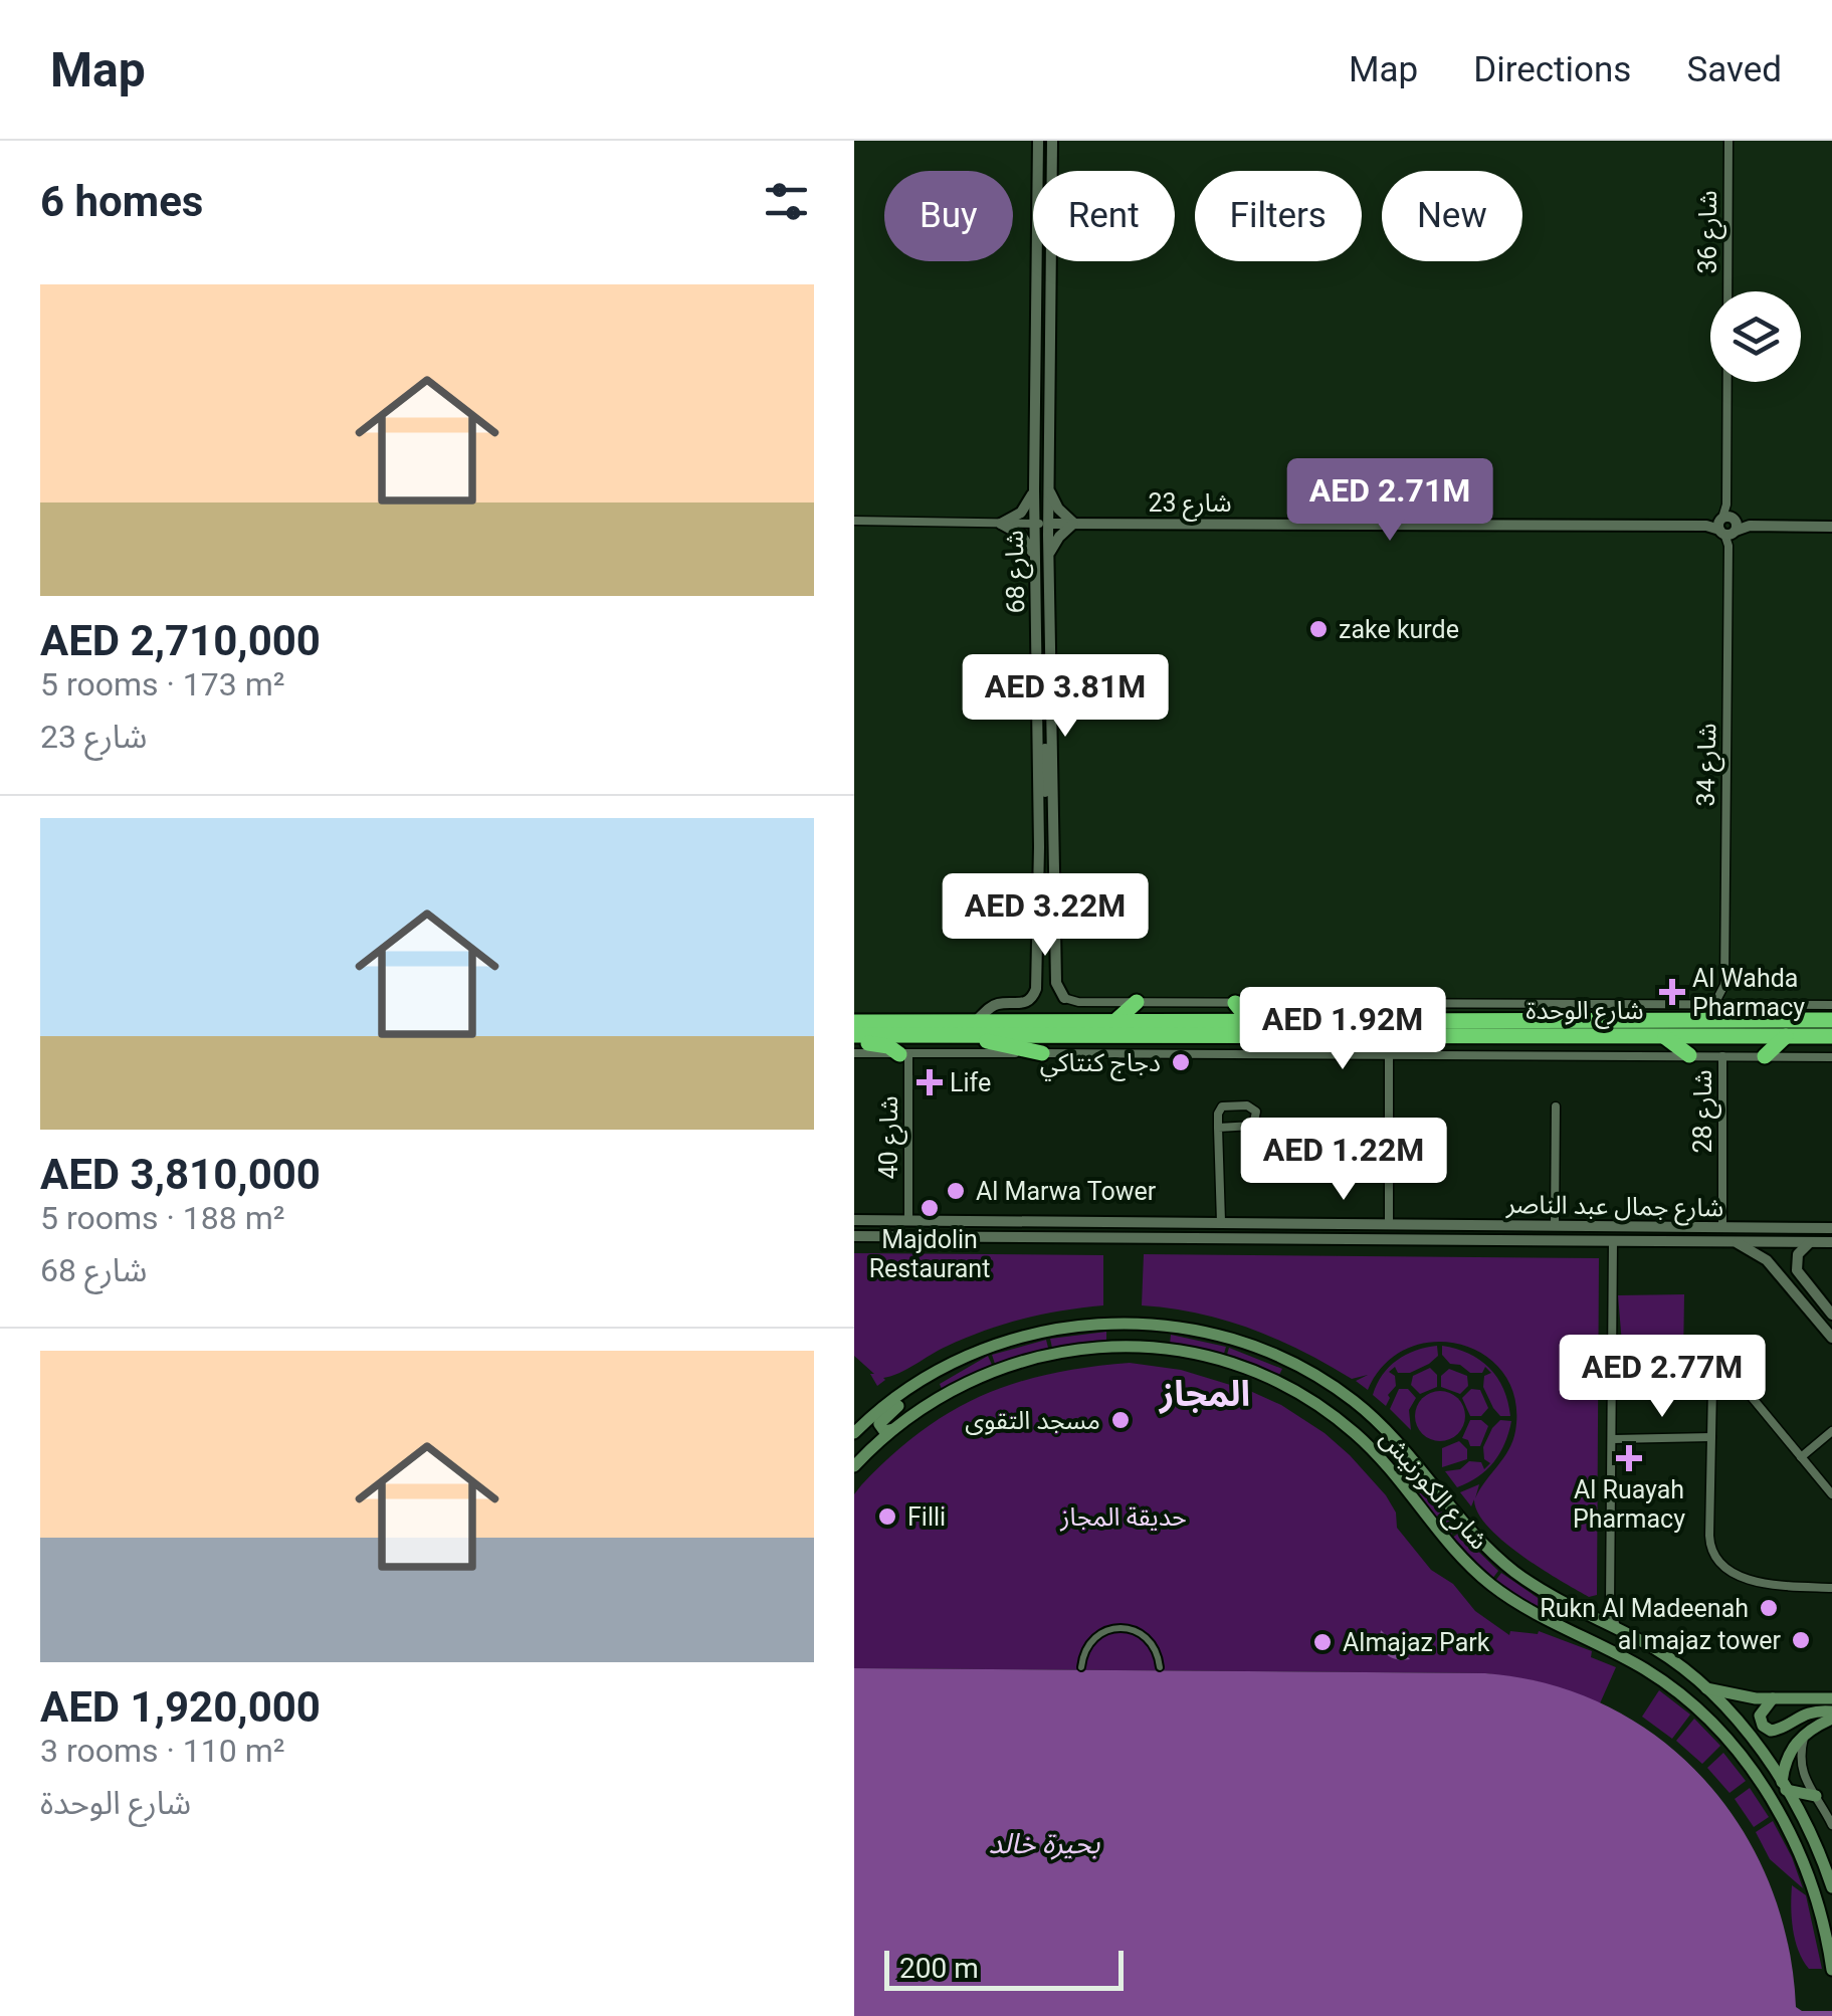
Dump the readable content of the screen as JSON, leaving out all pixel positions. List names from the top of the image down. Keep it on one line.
{"streets":{"highway":["شارع الوحدة"],"main road":["شارع الكورنيش"],"street":["شارع 36","شارع 23","شارع 68","شارع 34","شارع 28","شارع 40","شارع جمال عبد الناصر"]},"crossings":[["شارع 36","شارع 23"],["شارع 36","شارع 34"],["شارع 23","شارع 68"],["شارع 23","شارع 34"],["شارع 68","شارع الوحدة"],["شارع 28","شارع جمال عبد الناصر"],["شارع 40","شارع جمال عبد الناصر"]],"districts":["المجاز"],"water":["بحيرة خالد"],"parks":["حديقة المجاز"],"places":{"other":["zake kurde","دجاج كنتاكي","Al Marwa Tower","Majdolin Restaurant","مسجد التقوى","Filli","Rukn Al Madeenah","al majaz tower","Almajaz Park"],"health":["Al Wahda Pharmacy","Life","Al Ruayah Pharmacy"]},"scale_bar":"200 m","page":{"header":"Map","nav":["Map","Directions","Saved"],"heading":"6 homes","chip":["Buy","Rent","Filters","New"],"list":[{"name":"AED 2,710,000","note":"5 rooms · 173 m² · شارع 23"},{"name":"AED 3,810,000","note":"5 rooms · 188 m² · شارع 68"},{"name":"AED 1,920,000","note":"3 rooms · 110 m² · شارع الوحدة"}],"price":["AED 2.71M","AED 3.81M","AED 3.22M","AED 1.92M","AED 1.22M","AED 2.77M"],"scale":"200 m"}}
